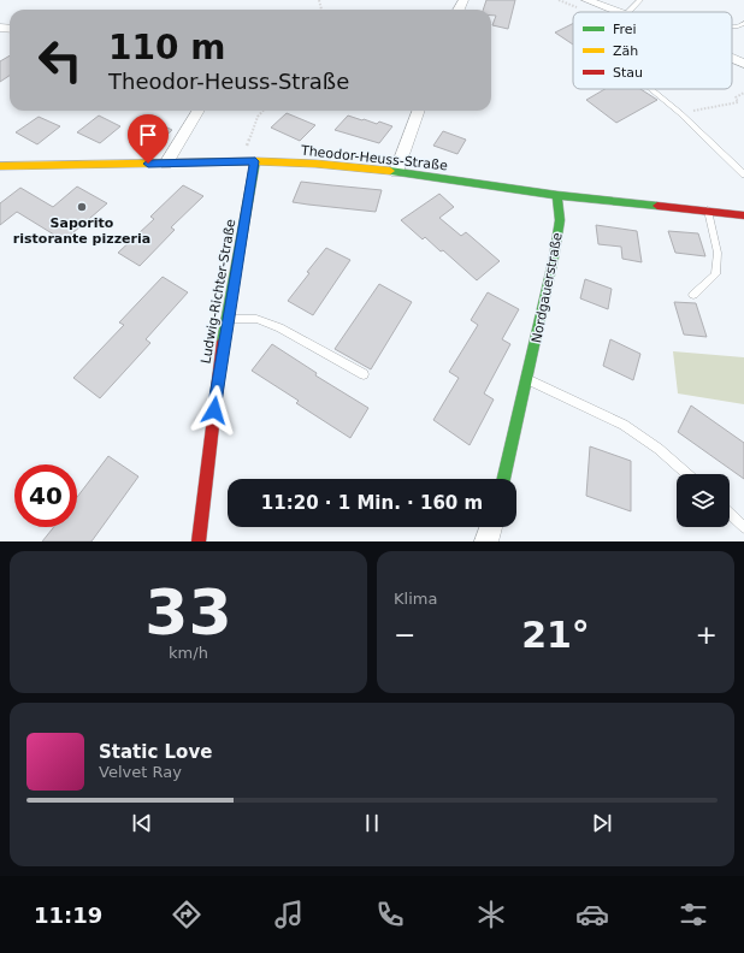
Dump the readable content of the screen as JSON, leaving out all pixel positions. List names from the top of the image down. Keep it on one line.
{"streets":{"street":["Theodor-Heuss-Straße","Nordgauerstraße","Ludwig-Richter-Straße"]},"crossings":[["Theodor-Heuss-Straße","Nordgauerstraße"],["Theodor-Heuss-Straße","Ludwig-Richter-Straße"]],"places":["Saporito ristorante pizzeria"],"legend":["Frei","Zäh","Stau"],"page":{"turn":["110 m","Theodor-Heuss-Straße"],"limit":"40","trip":"11:20 · 1 Min. · 160 m","tile":[["33","km/h"],"Klima"],"heat":["−","21°","+"],"song":["Static Love","Velvet Ray"],"tabs":"11:19"}}
